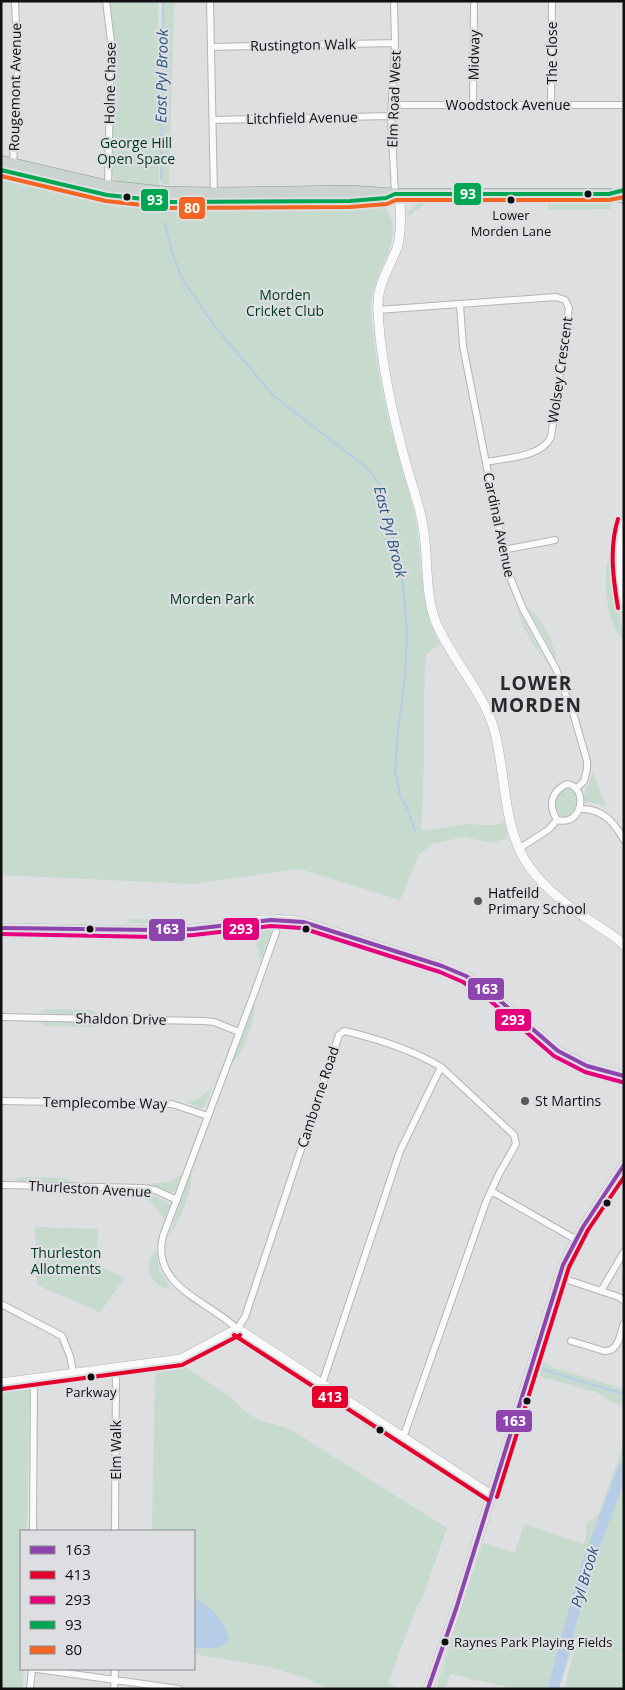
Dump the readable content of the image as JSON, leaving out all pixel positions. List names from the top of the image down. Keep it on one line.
{"streets":{"street":["Rustington Walk","The Close","Midway","Holne Chase","Rougemont Avenue","Elm Road West","Woodstock Avenue","Litchfield Avenue","Wolsey Crescent","Cardinal Avenue","Shaldon Drive","Camborne Road","Templecombe Way","Thurleston Avenue","Elm Walk"]},"crossings":[["Rustington Walk","Elm Road West"],["The Close","Woodstock Avenue"],["Midway","Woodstock Avenue"],["Elm Road West","Woodstock Avenue"],["Elm Road West","Litchfield Avenue"],["Wolsey Crescent","Cardinal Avenue"]],"districts":["LOWER MORDEN"],"water":["East Pyl Brook","Pyl Brook"],"parks":["George Hill Open Space","Morden Cricket Club","Morden Park","Thurleston Allotments"],"places":["Lower Morden Lane","Hatfeild Primary School","St Martins","Parkway","Raynes Park Playing Fields"],"lines":["transit line 93","transit line 80","transit line 413","transit line 163","transit line 293"],"legend":["163","413","293","93","80"]}
